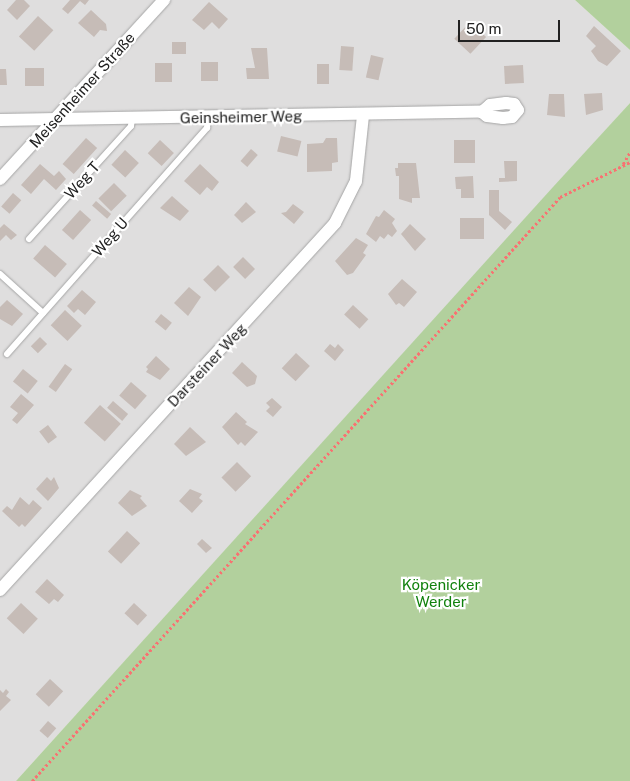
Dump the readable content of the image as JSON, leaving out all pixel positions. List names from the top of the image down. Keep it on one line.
{"streets":{"street":["Meisenheimer Straße","Geinsheimer Weg","Darsteiner Weg"],"lane":["Weg T","Weg U"]},"crossings":[["Meisenheimer Straße","Geinsheimer Weg"],["Geinsheimer Weg","Weg T"],["Geinsheimer Weg","Weg U"],["Geinsheimer Weg","Darsteiner Weg"]],"parks":["Köpenicker Werder"],"scale_bar":"50 m"}
